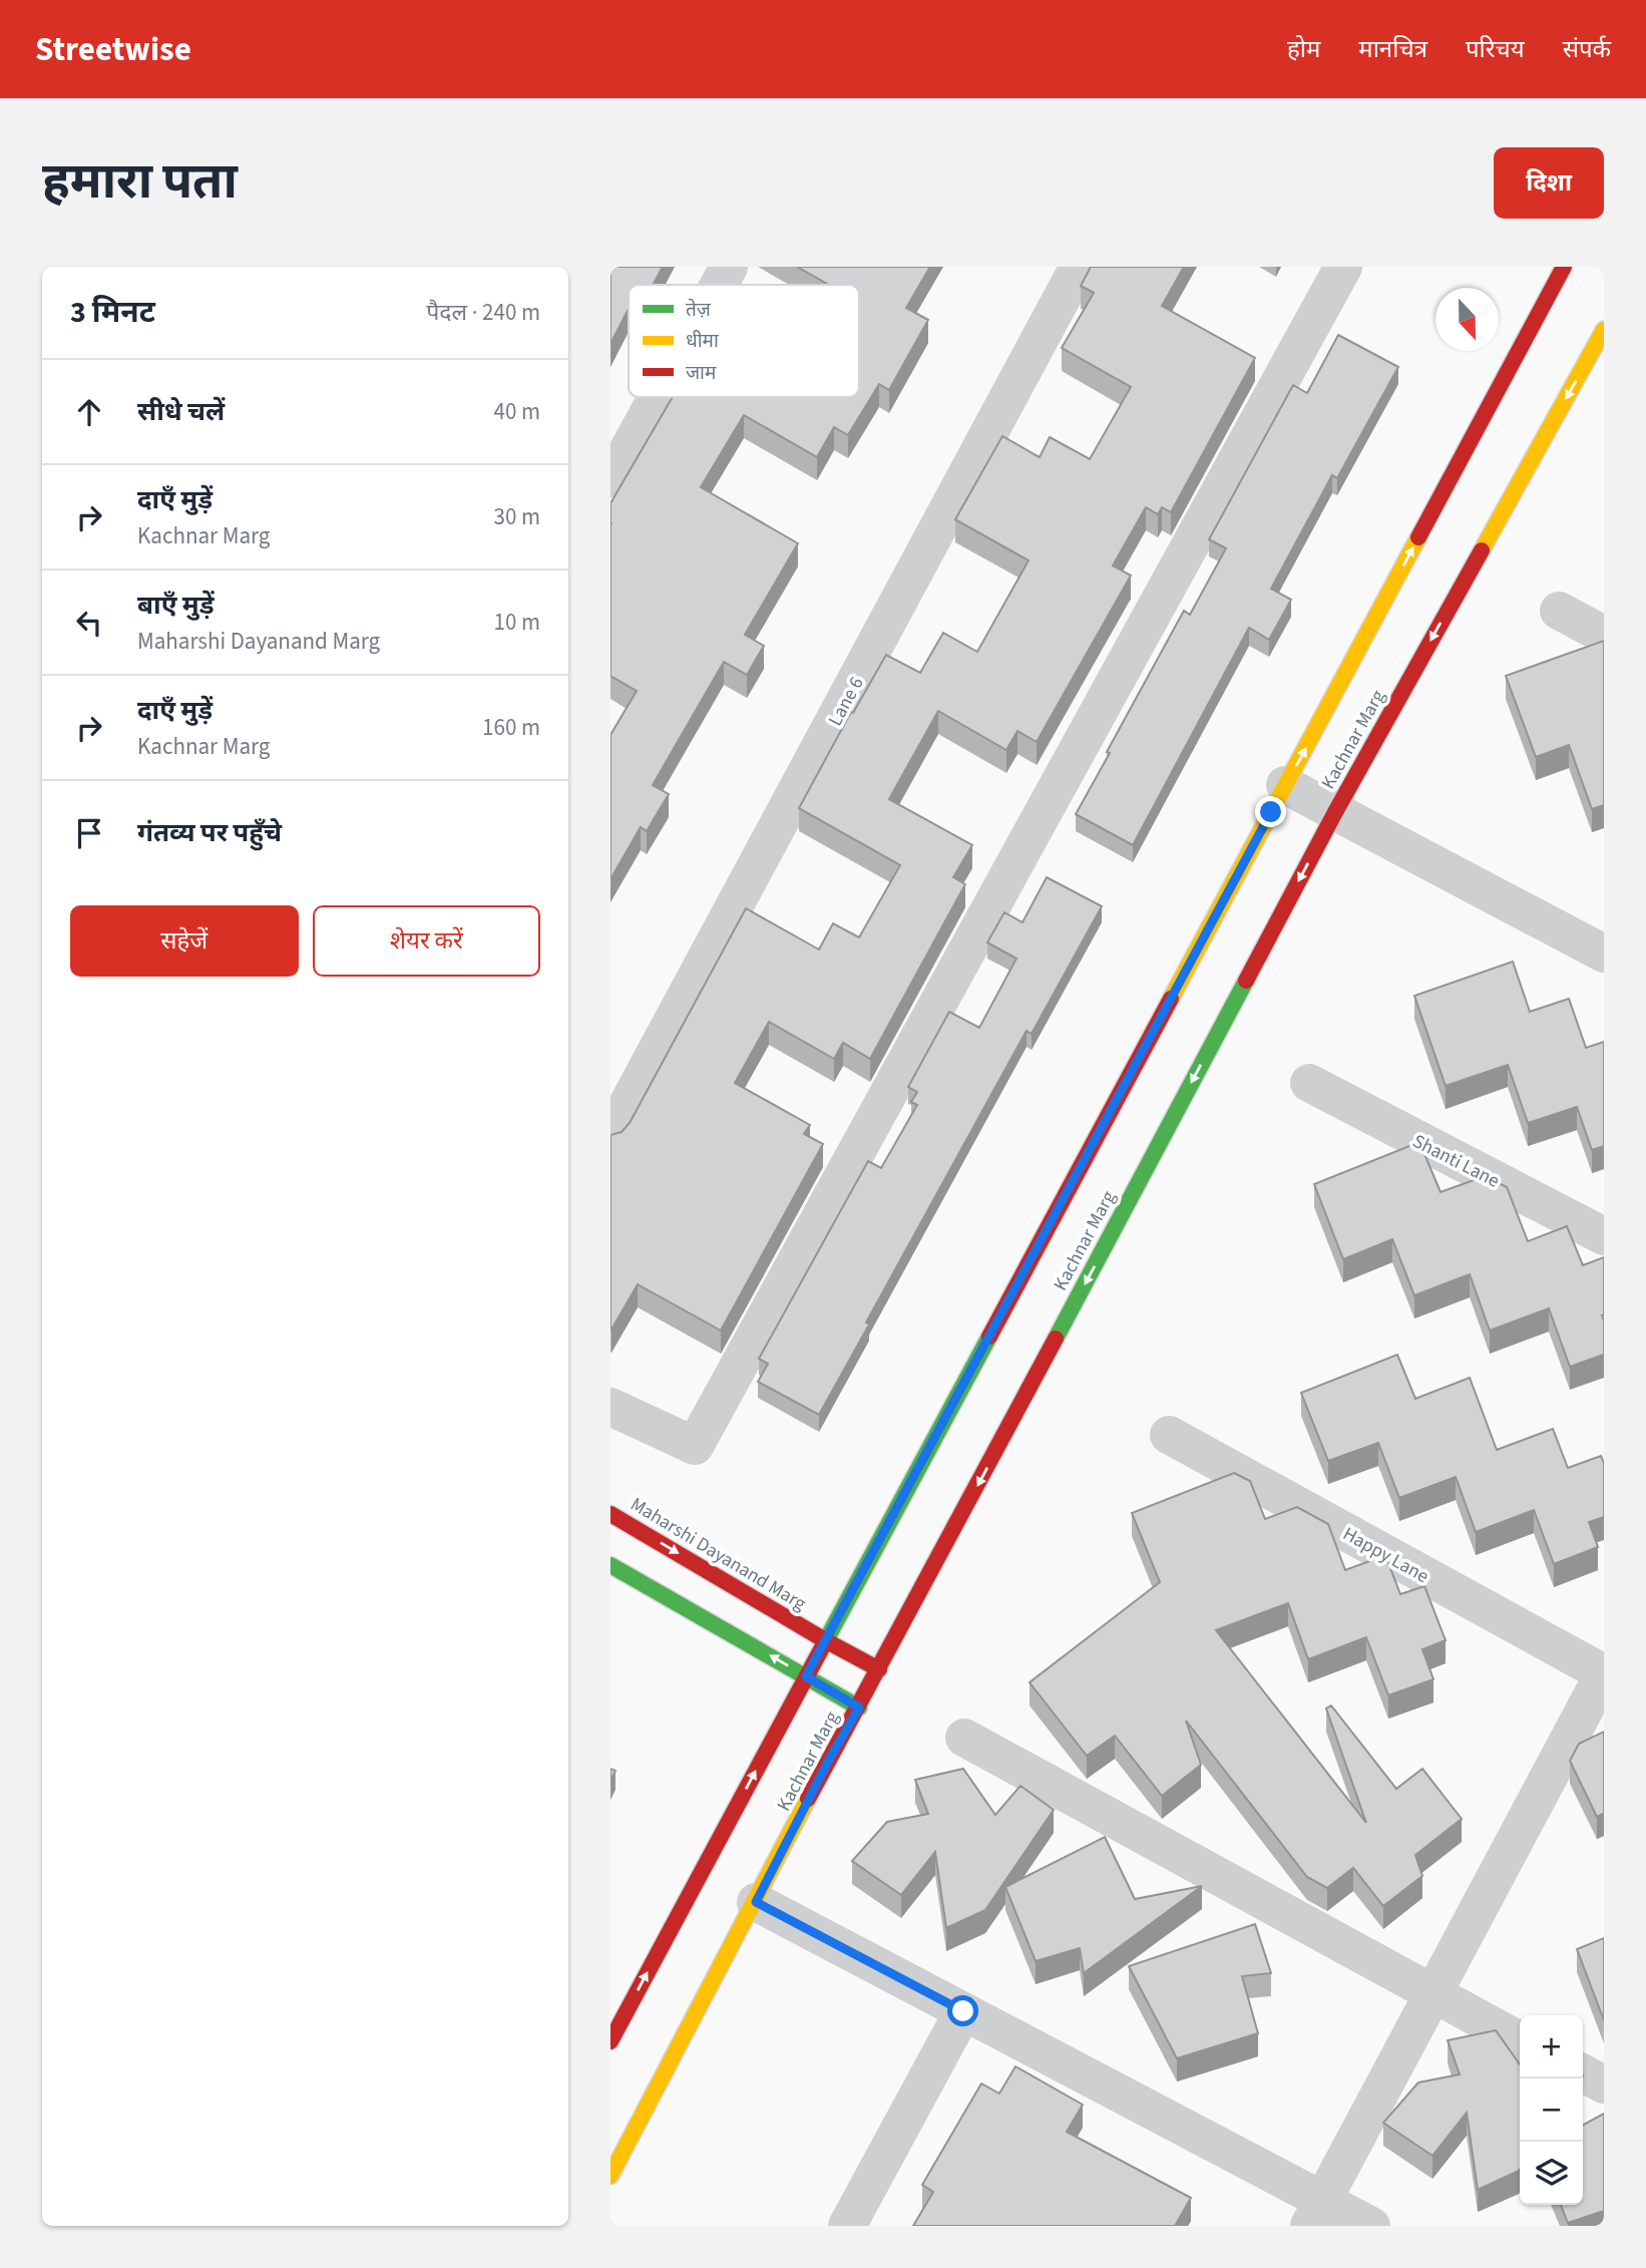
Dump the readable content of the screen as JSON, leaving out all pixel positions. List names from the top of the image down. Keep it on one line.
{"streets":{"street":["Lane 6","Kachnar Marg","Shanti Lane","Maharshi Dayanand Marg","Happy Lane"]},"crossings":[["Kachnar Marg","Maharshi Dayanand Marg"]],"legend":["तेज़","धीमा","जाम"],"north":"bottom","page":{"header":"Streetwise","nav":["होम","मानचित्र","परिचय","संपर्क"],"title":"हमारा पता","buttons":["दिशा",["सहेजें","शेयर करें"]],"heading":["3 मिनट","पैदल · 240 m"],"list":[["सीधे चलें","40 m"],["दाएँ मुड़ें","Kachnar Marg","30 m"],["बाएँ मुड़ें","Maharshi Dayanand Marg","10 m"],["दाएँ मुड़ें","Kachnar Marg","160 m"],"गंतव्य पर पहुँचे"],"map_buttons":["+","−"]}}
